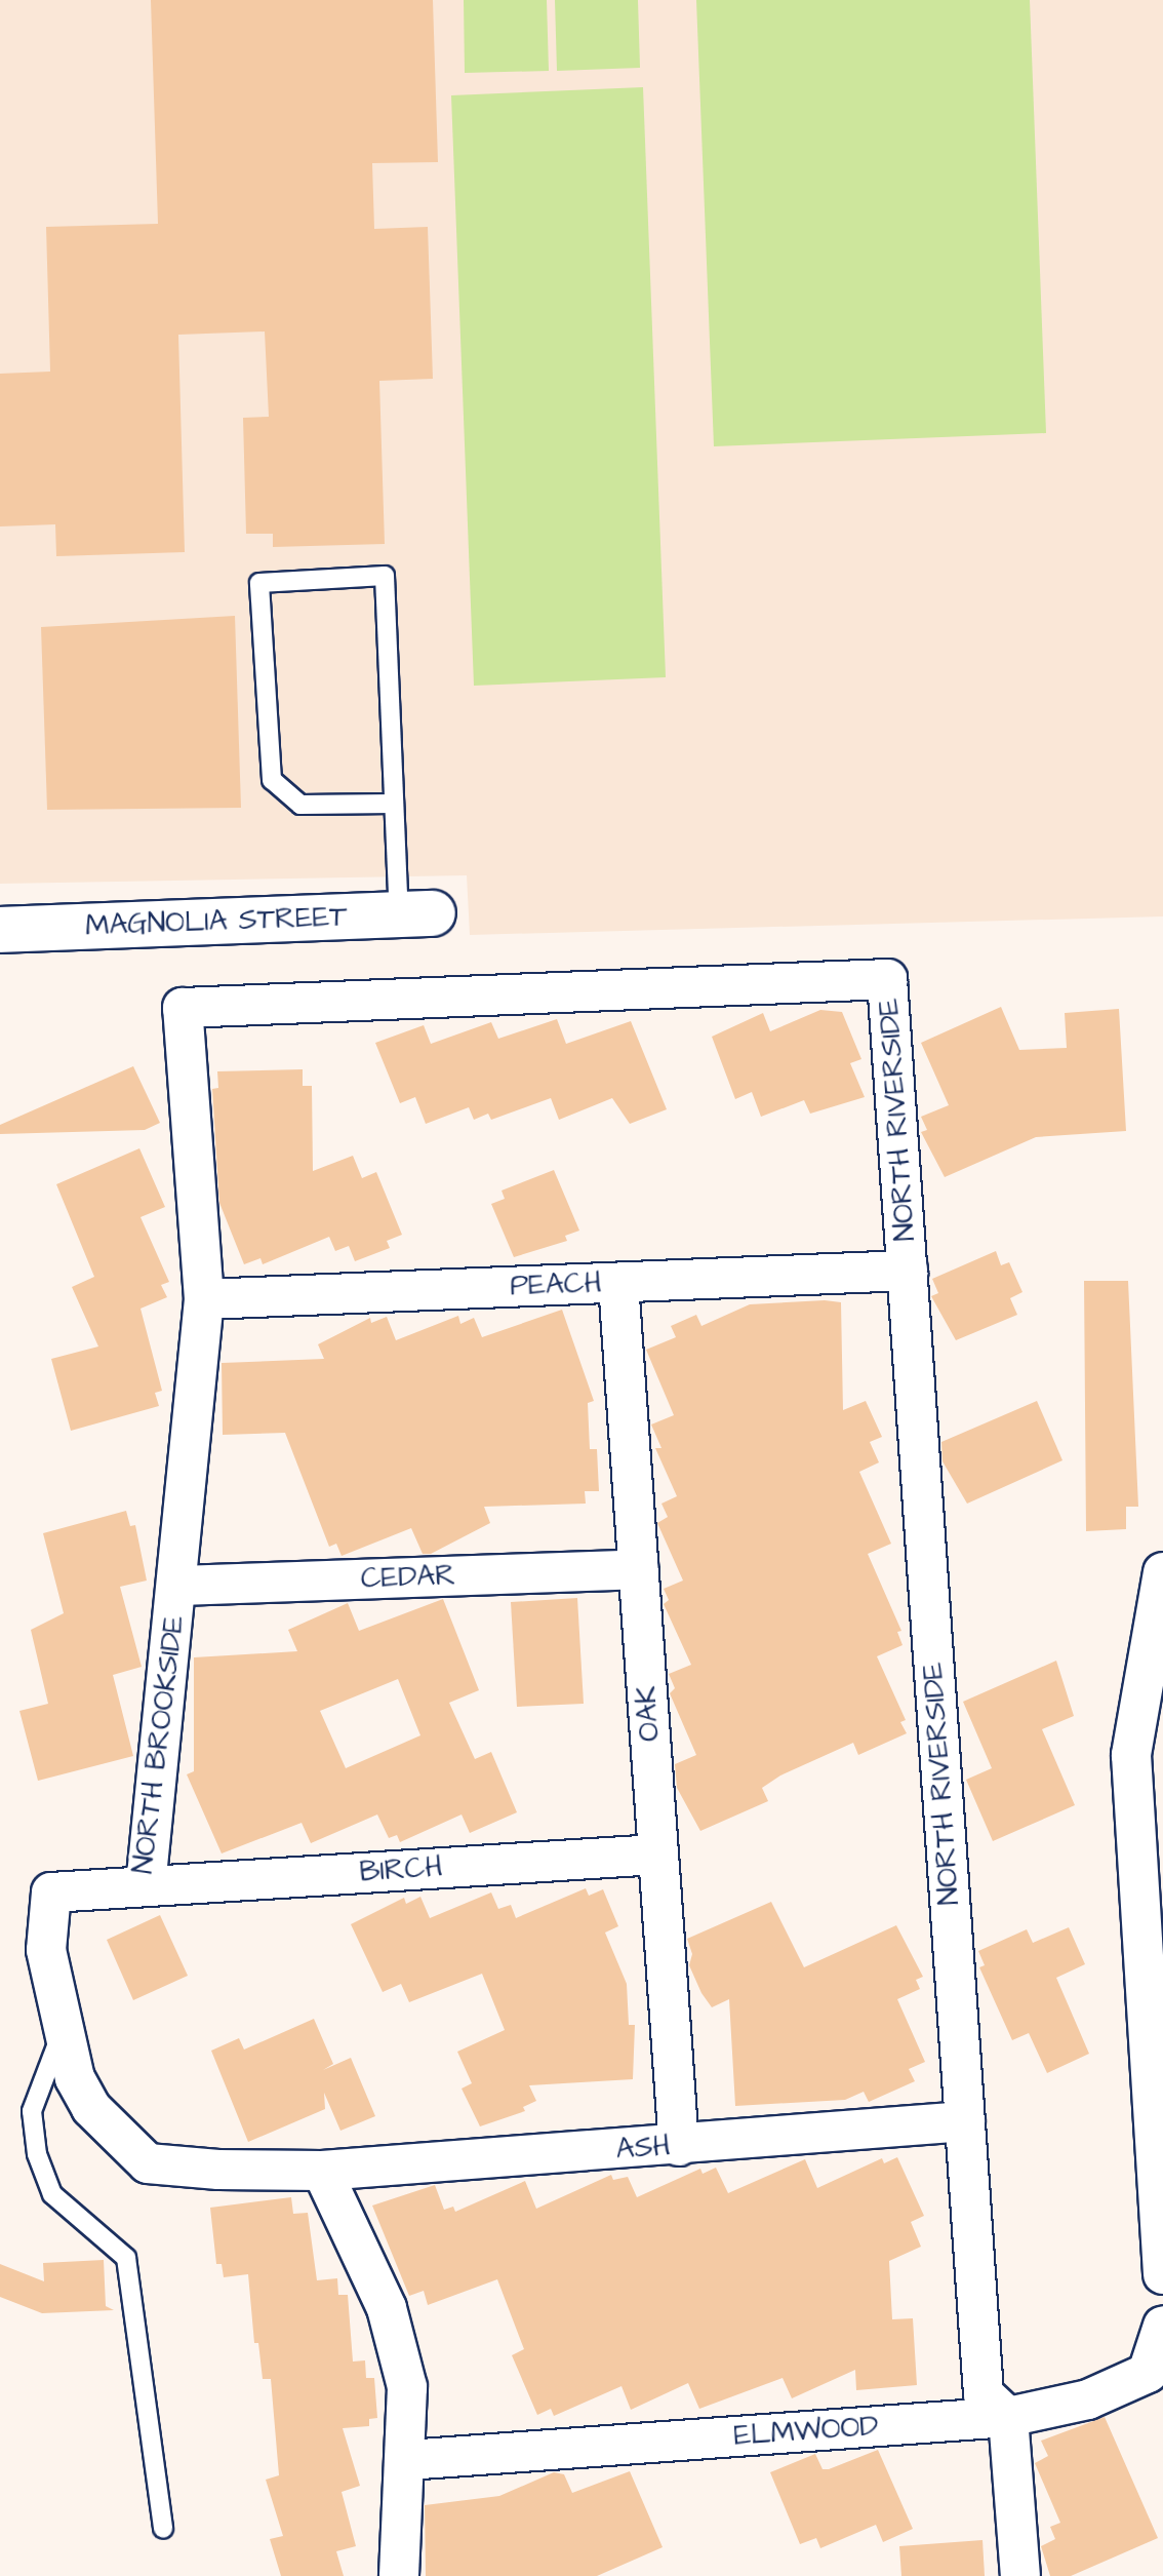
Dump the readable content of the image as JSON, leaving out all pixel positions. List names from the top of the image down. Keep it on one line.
{"streets":{"street":["MAGNOLIA STREET","NORTH RIVERSIDE","PEACH","CEDAR","OAK","NORTH BROOKSIDE","BIRCH","ASH","ELMWOOD"]},"crossings":[["NORTH RIVERSIDE","PEACH"],["NORTH RIVERSIDE","NORTH BROOKSIDE"],["NORTH RIVERSIDE","ASH"],["NORTH RIVERSIDE","ELMWOOD"],["PEACH","OAK"],["PEACH","NORTH BROOKSIDE"],["CEDAR","OAK"],["CEDAR","NORTH BROOKSIDE"],["OAK","BIRCH"],["OAK","ASH"],["NORTH BROOKSIDE","BIRCH"],["NORTH BROOKSIDE","ASH"]]}
